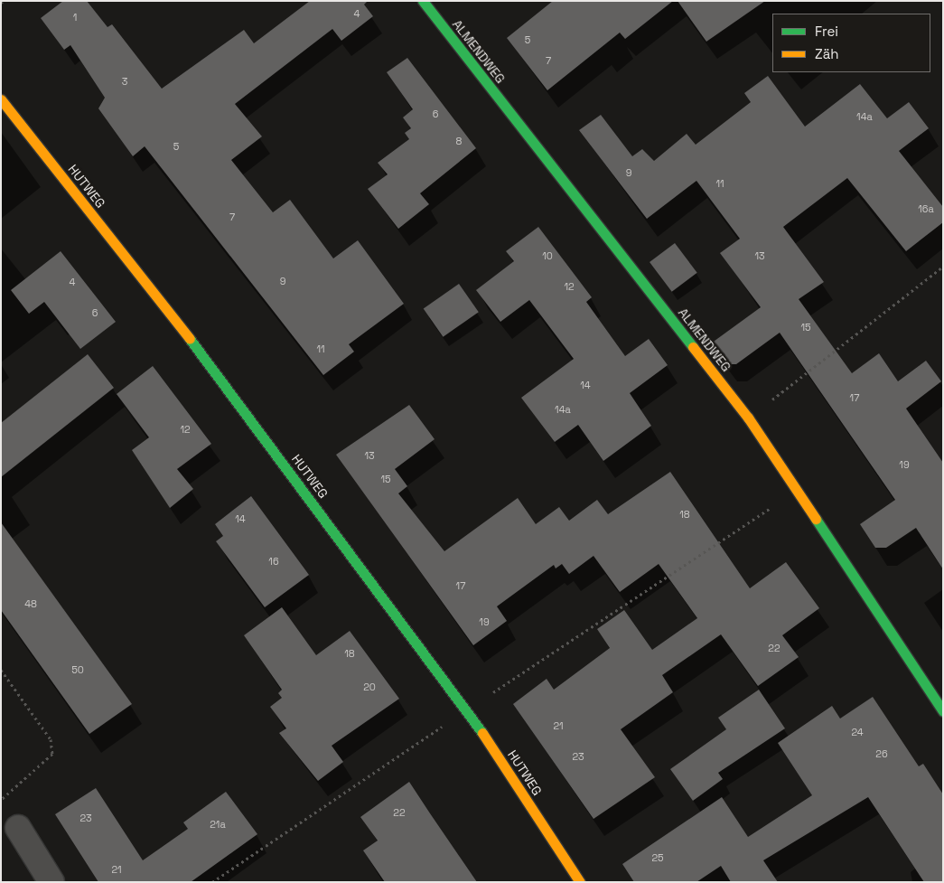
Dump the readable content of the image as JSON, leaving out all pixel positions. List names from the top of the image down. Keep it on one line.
{"streets":{"street":["ALMENDWEG","HUTWEG"]},"house_numbers":["4","1","5","7","3","6","14a","8","5","9","11","16a","7","10","13","9","4","12","6","15","11","14","17","14a","12","13","19","15","18","14","16","17","48","19","22","18","50","20","21","24","26","23","22","23","21a","25","21"],"legend":["Frei","Zäh"]}
